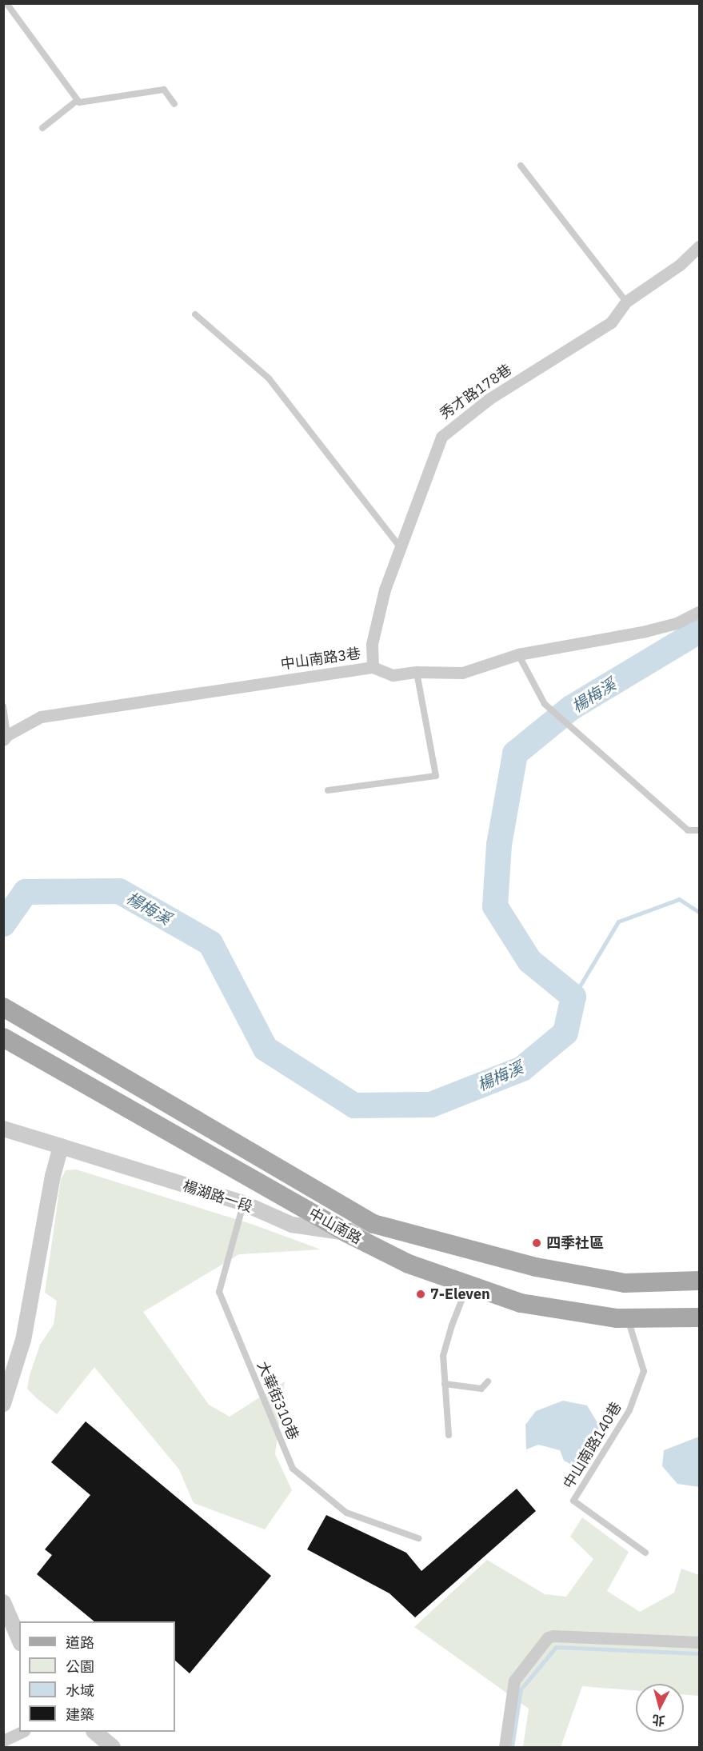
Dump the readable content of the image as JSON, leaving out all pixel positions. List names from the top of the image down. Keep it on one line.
{"streets":{"main road":["中山南路"],"street":["秀才路178巷","中山南路3巷","楊湖路一段"],"lane":["大華街310巷","中山南路140巷"]},"crossings":[["秀才路178巷","中山南路3巷"],["楊湖路一段","中山南路"],["楊湖路一段","大華街310巷"],["中山南路","中山南路140巷"]],"water":["楊梅溪"],"places":["四季社區","7-Eleven"],"legend":["道路","公園","水域","建築"],"north":"bottom"}
